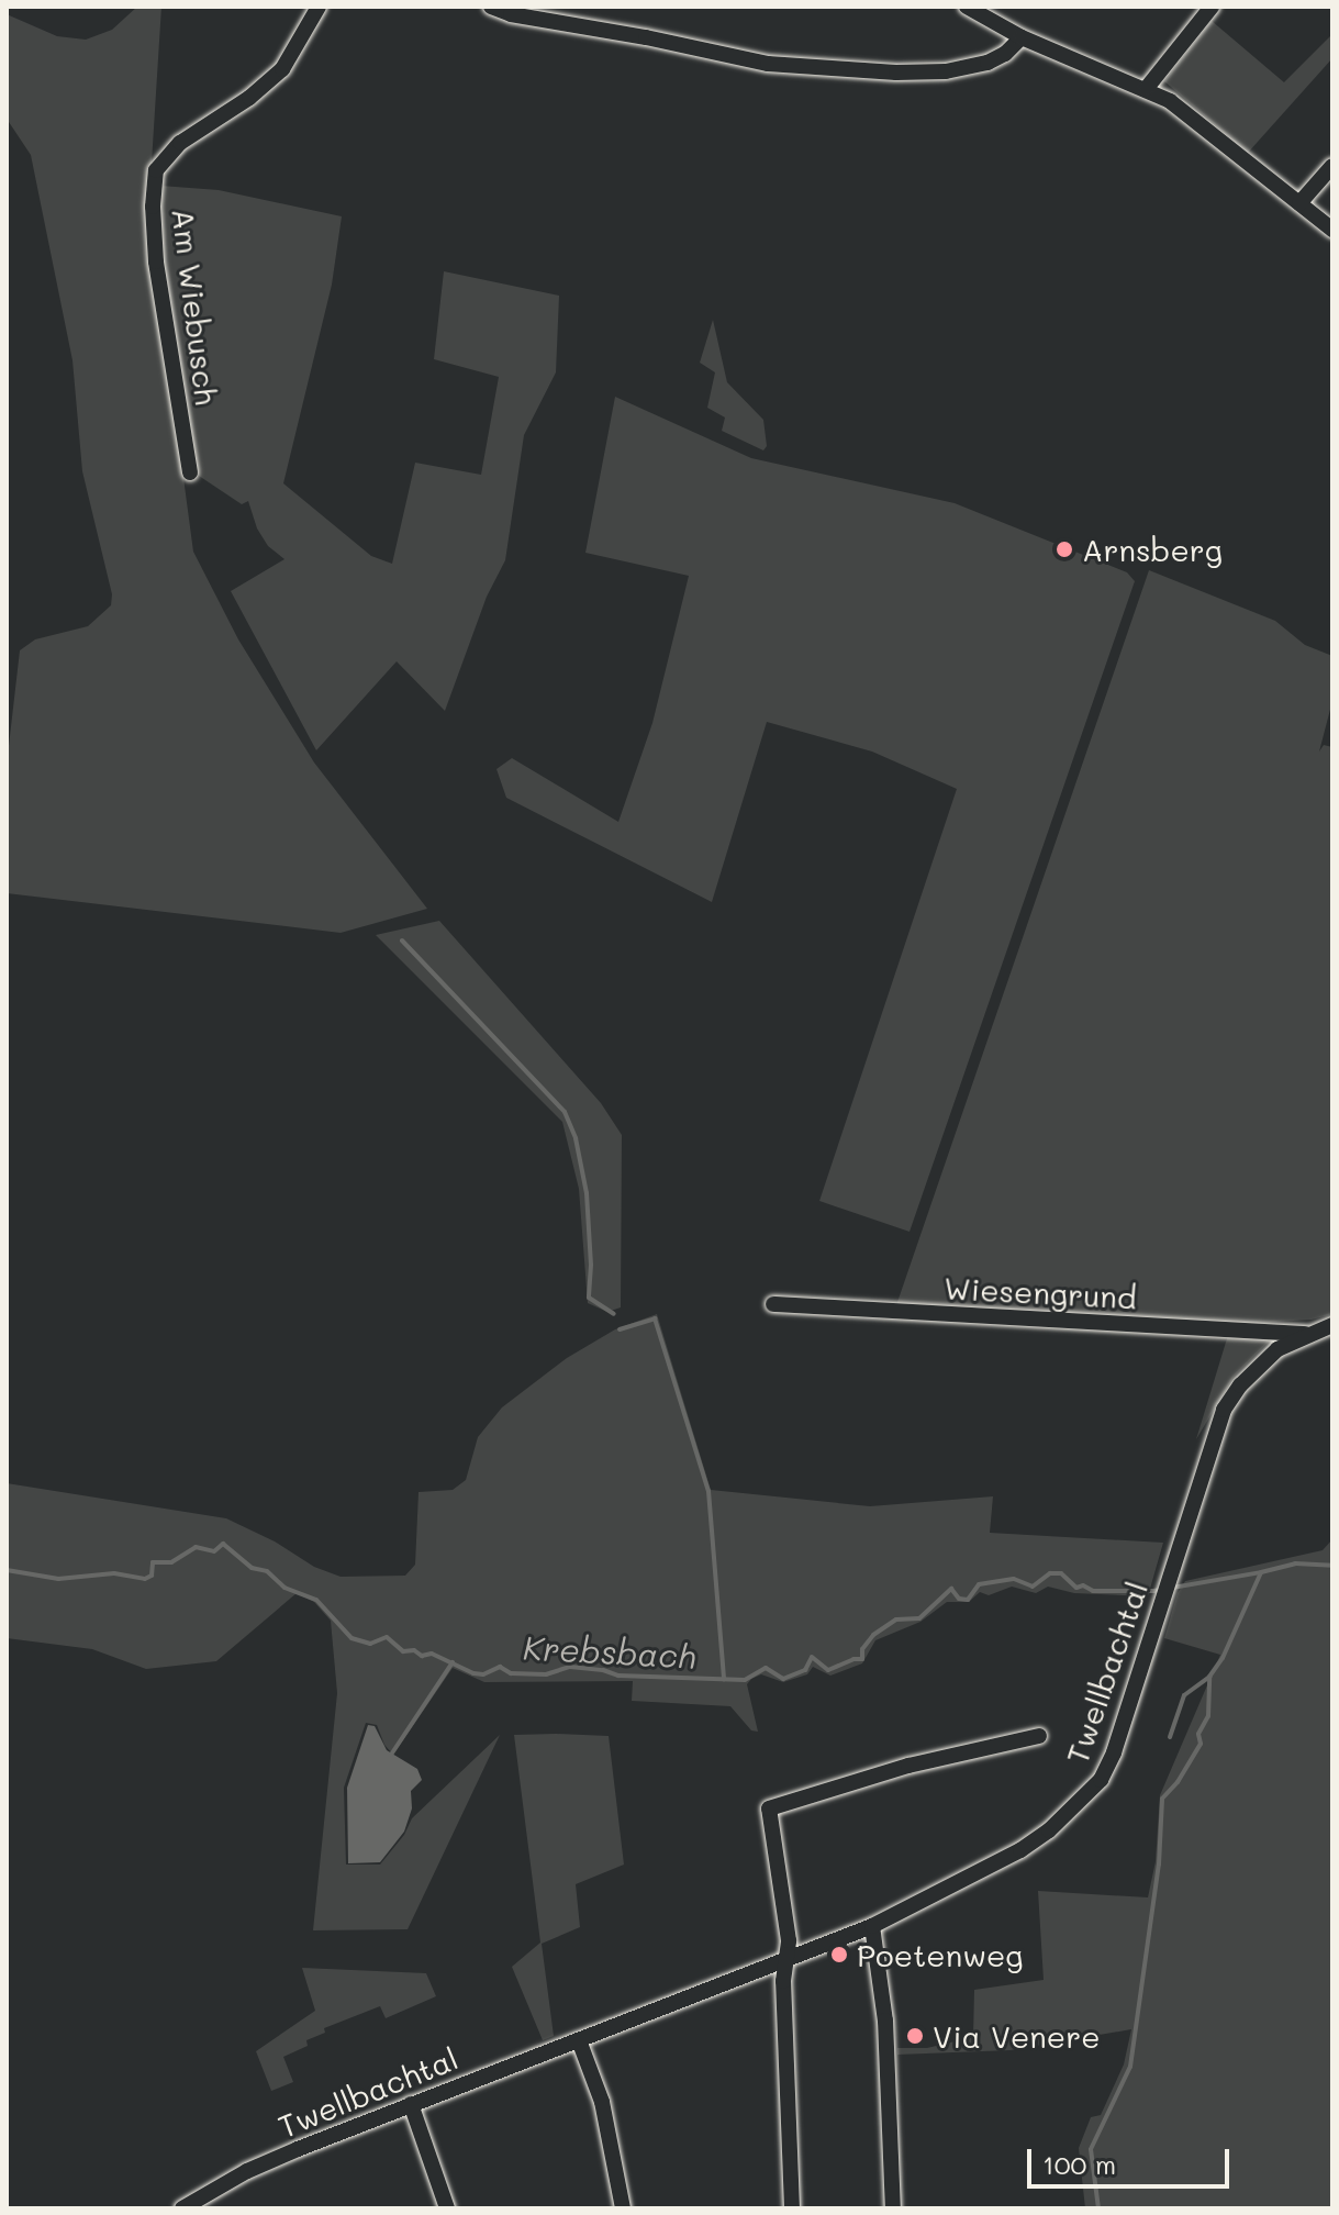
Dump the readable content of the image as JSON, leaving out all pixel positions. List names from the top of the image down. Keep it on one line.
{"streets":{"street":["Am Wiebusch","Wiesengrund","Twellbachtal"]},"crossings":[["Wiesengrund","Twellbachtal"]],"water":["Krebsbach"],"places":["Arnsberg","Poetenweg","Via Venere"],"scale_bar":"100 m"}
